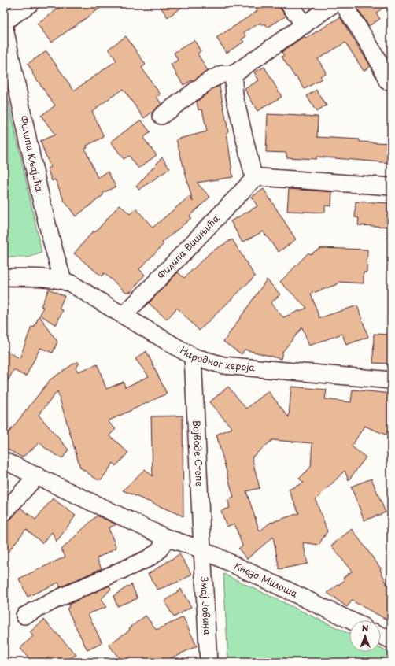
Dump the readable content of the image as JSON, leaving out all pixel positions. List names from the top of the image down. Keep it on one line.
{"streets":{"street":["Филипа Кљајића","Филипа Вишњића","Народног хероја","Војводе Степе","Кнеза Милоша","Змај Јовина"]},"crossings":[["Филипа Кљајића","Народног хероја"],["Филипа Вишњића","Народног хероја"],["Народног хероја","Војводе Степе"],["Војводе Степе","Кнеза Милоша"],["Војводе Степе","Змај Јовина"],["Кнеза Милоша","Змај Јовина"]],"north":"top"}
